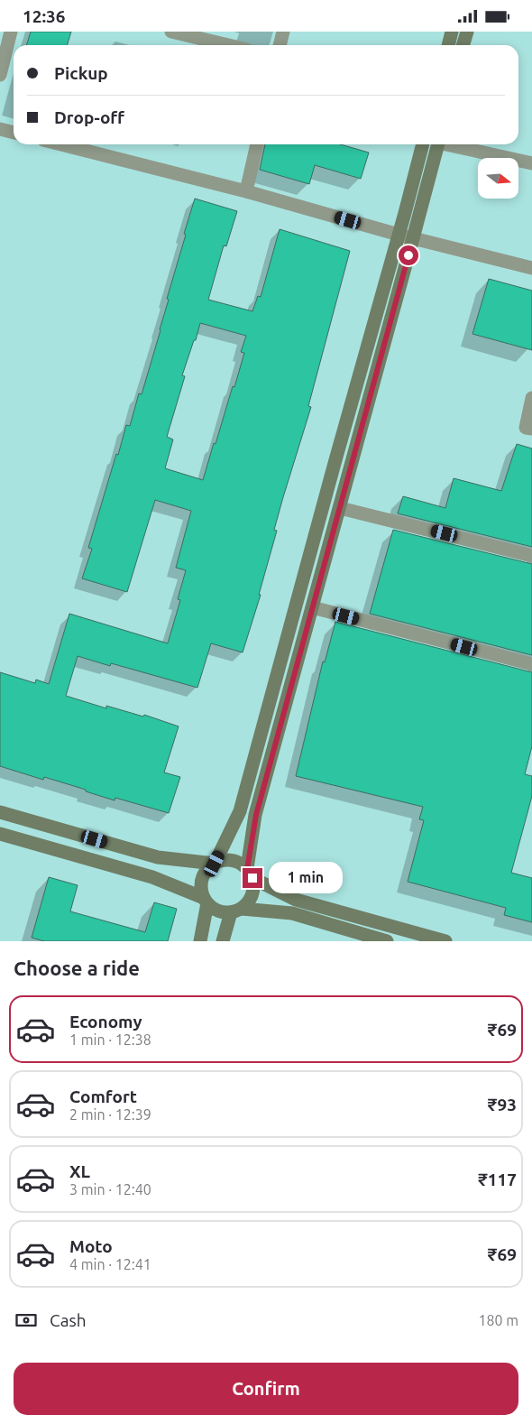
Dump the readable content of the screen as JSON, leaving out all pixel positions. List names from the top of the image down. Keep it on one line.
{"north":"right","page":{"status":"12:36","banner":["Pickup","Drop-off"],"bubble":"1 min","heading":"Choose a ride","list":[{"name":"Economy","note":"1 min · 12:38","value":"₹69"},{"name":"Comfort","note":"2 min · 12:39","value":"₹93"},{"name":"XL","note":"3 min · 12:40","value":"₹117"},{"name":"Moto","note":"4 min · 12:41","value":"₹69"}],"pay":["Cash","180 m"],"buttons":"Confirm"}}
